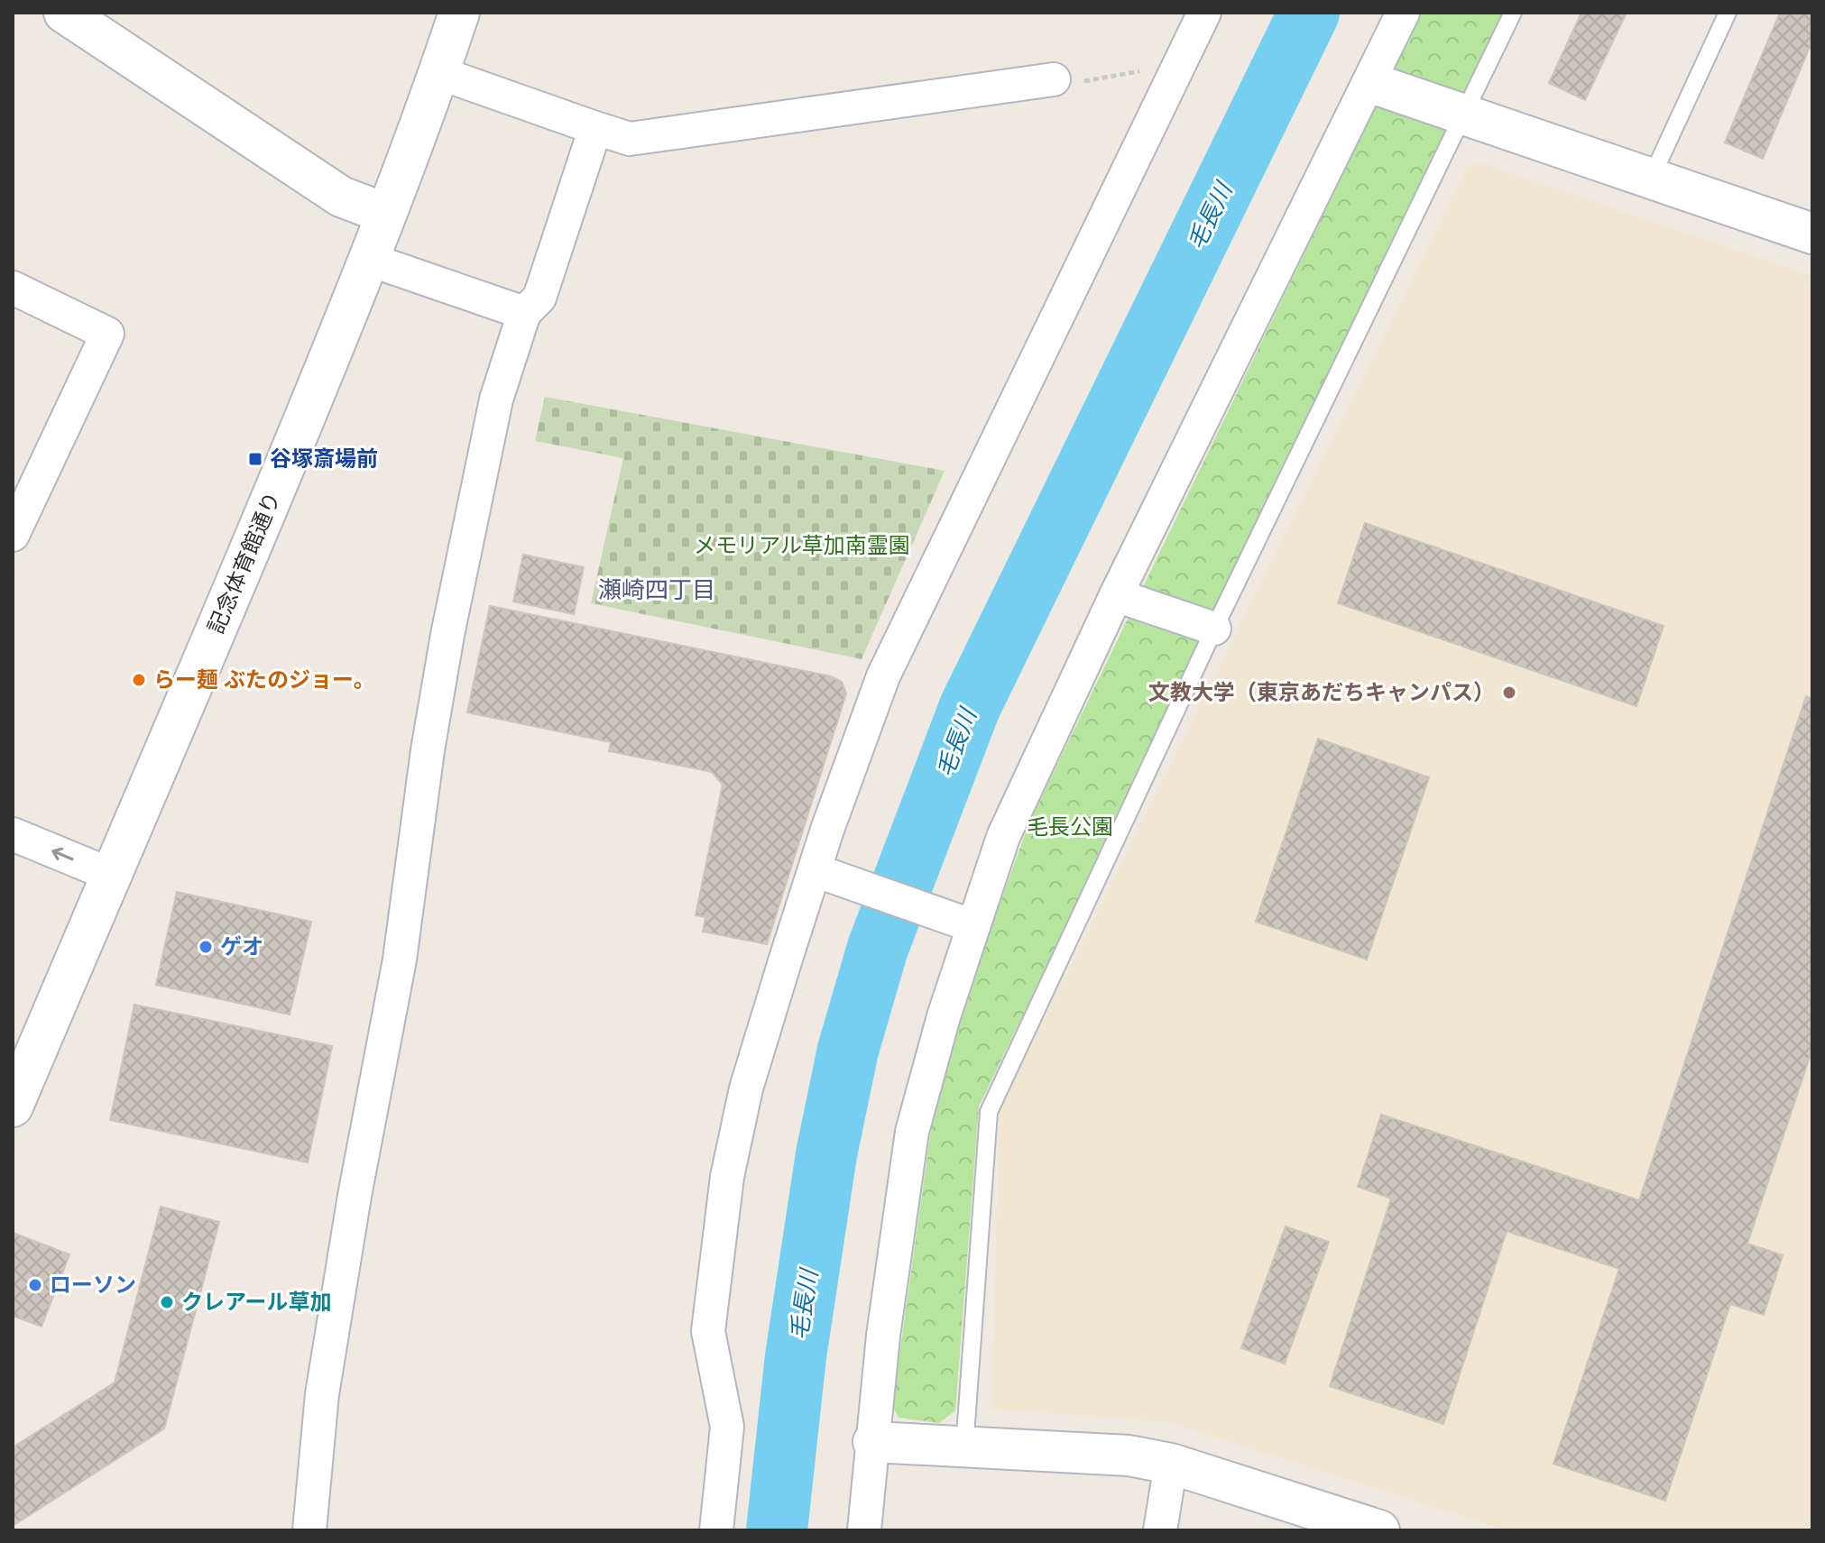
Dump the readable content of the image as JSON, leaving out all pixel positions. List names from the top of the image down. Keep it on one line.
{"streets":{"street":["記念体育館通り"]},"districts":["瀬崎四丁目"],"water":["毛長川"],"parks":["メモリアル草加南霊園","毛長公園"],"places":{"transit":["谷塚斎場前"],"other":["らー麺 ぶたのジョー。","文教大学（東京あだちキャンパス）","ゲオ","ローソン","クレアール草加"]}}
